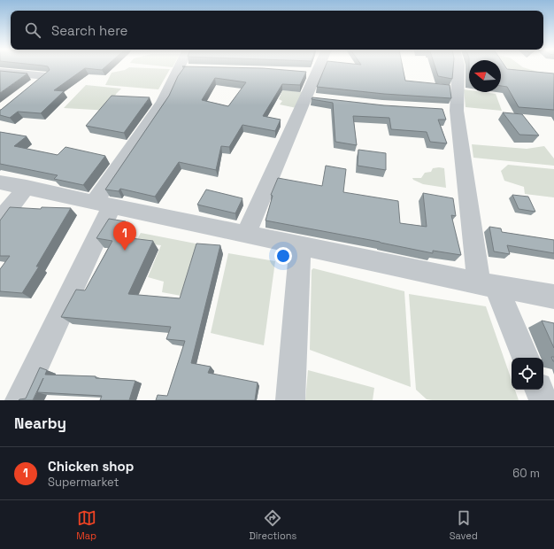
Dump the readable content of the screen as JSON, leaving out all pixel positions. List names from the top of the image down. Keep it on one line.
{"north":"left","page":{"search":"Search here","pins":"1","heading":"Nearby","list":[{"mark":"1","name":"Chicken shop","note":"Supermarket","value":"60 m"}],"nav":["Map","Directions","Saved"]}}
